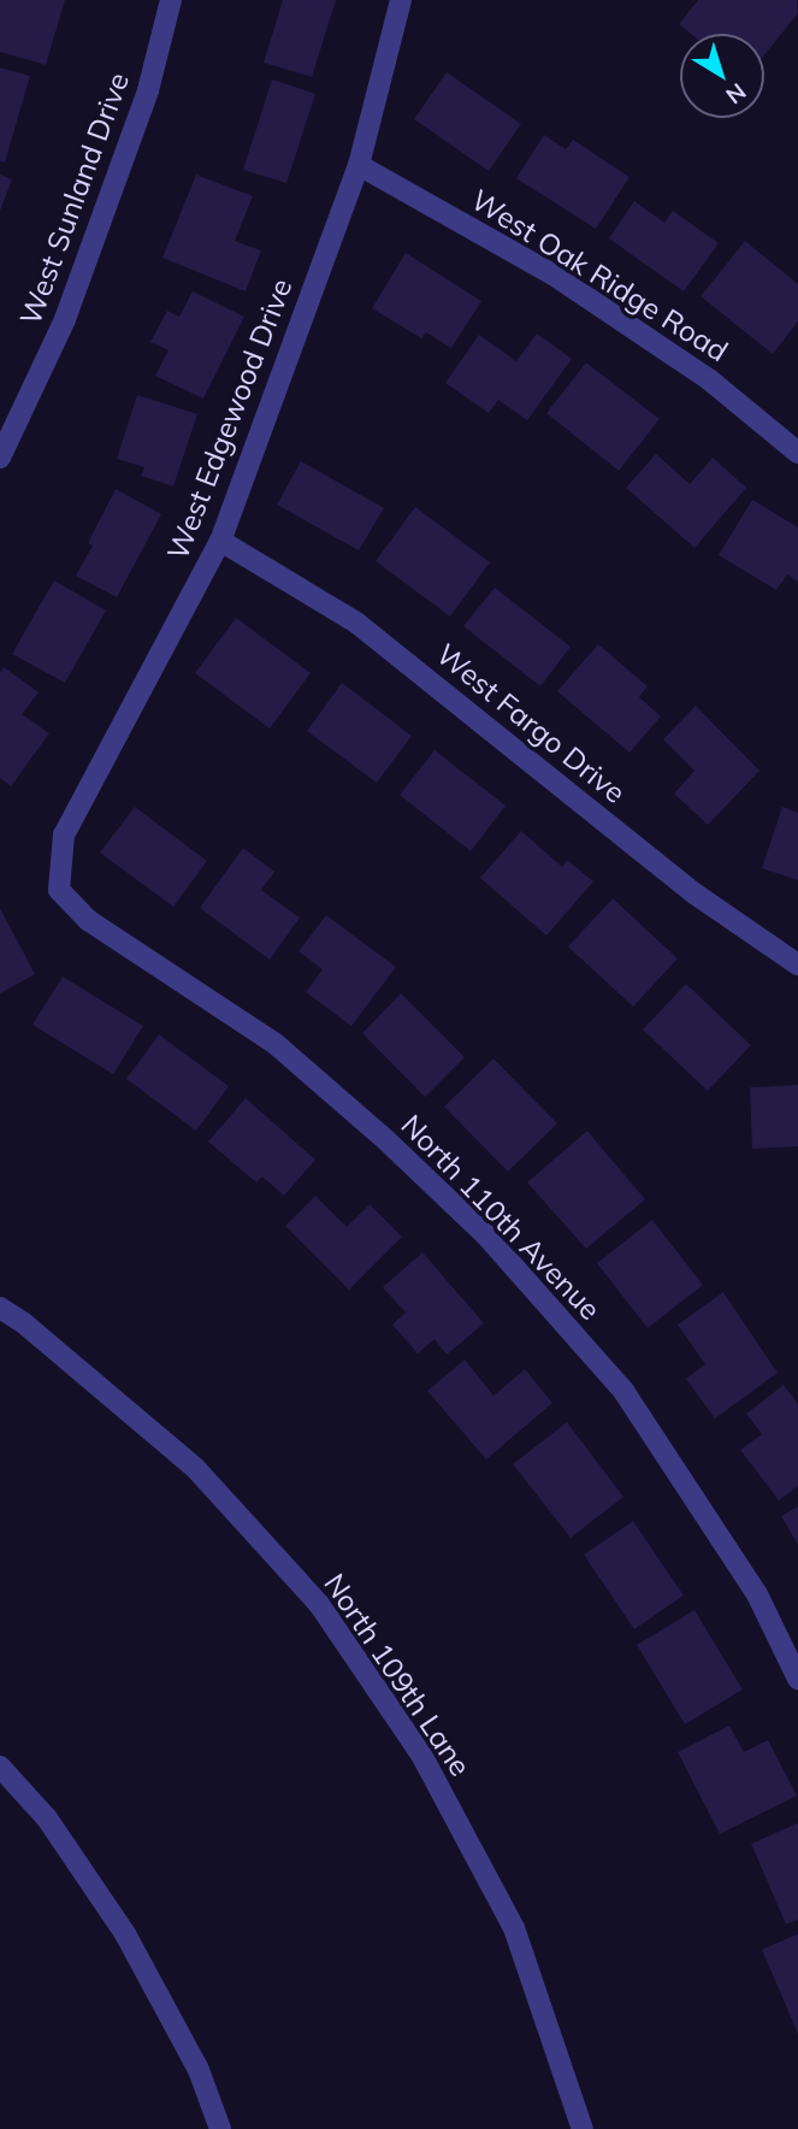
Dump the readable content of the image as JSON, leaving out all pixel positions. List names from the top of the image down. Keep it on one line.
{"streets":{"street":["West Sunland Drive","West Oak Ridge Road","West Edgewood Drive","West Fargo Drive","North 110th Avenue","North 109th Lane"]},"crossings":[["West Oak Ridge Road","West Edgewood Drive"],["West Edgewood Drive","West Fargo Drive"],["West Edgewood Drive","North 110th Avenue"]],"north":"bottom right"}
